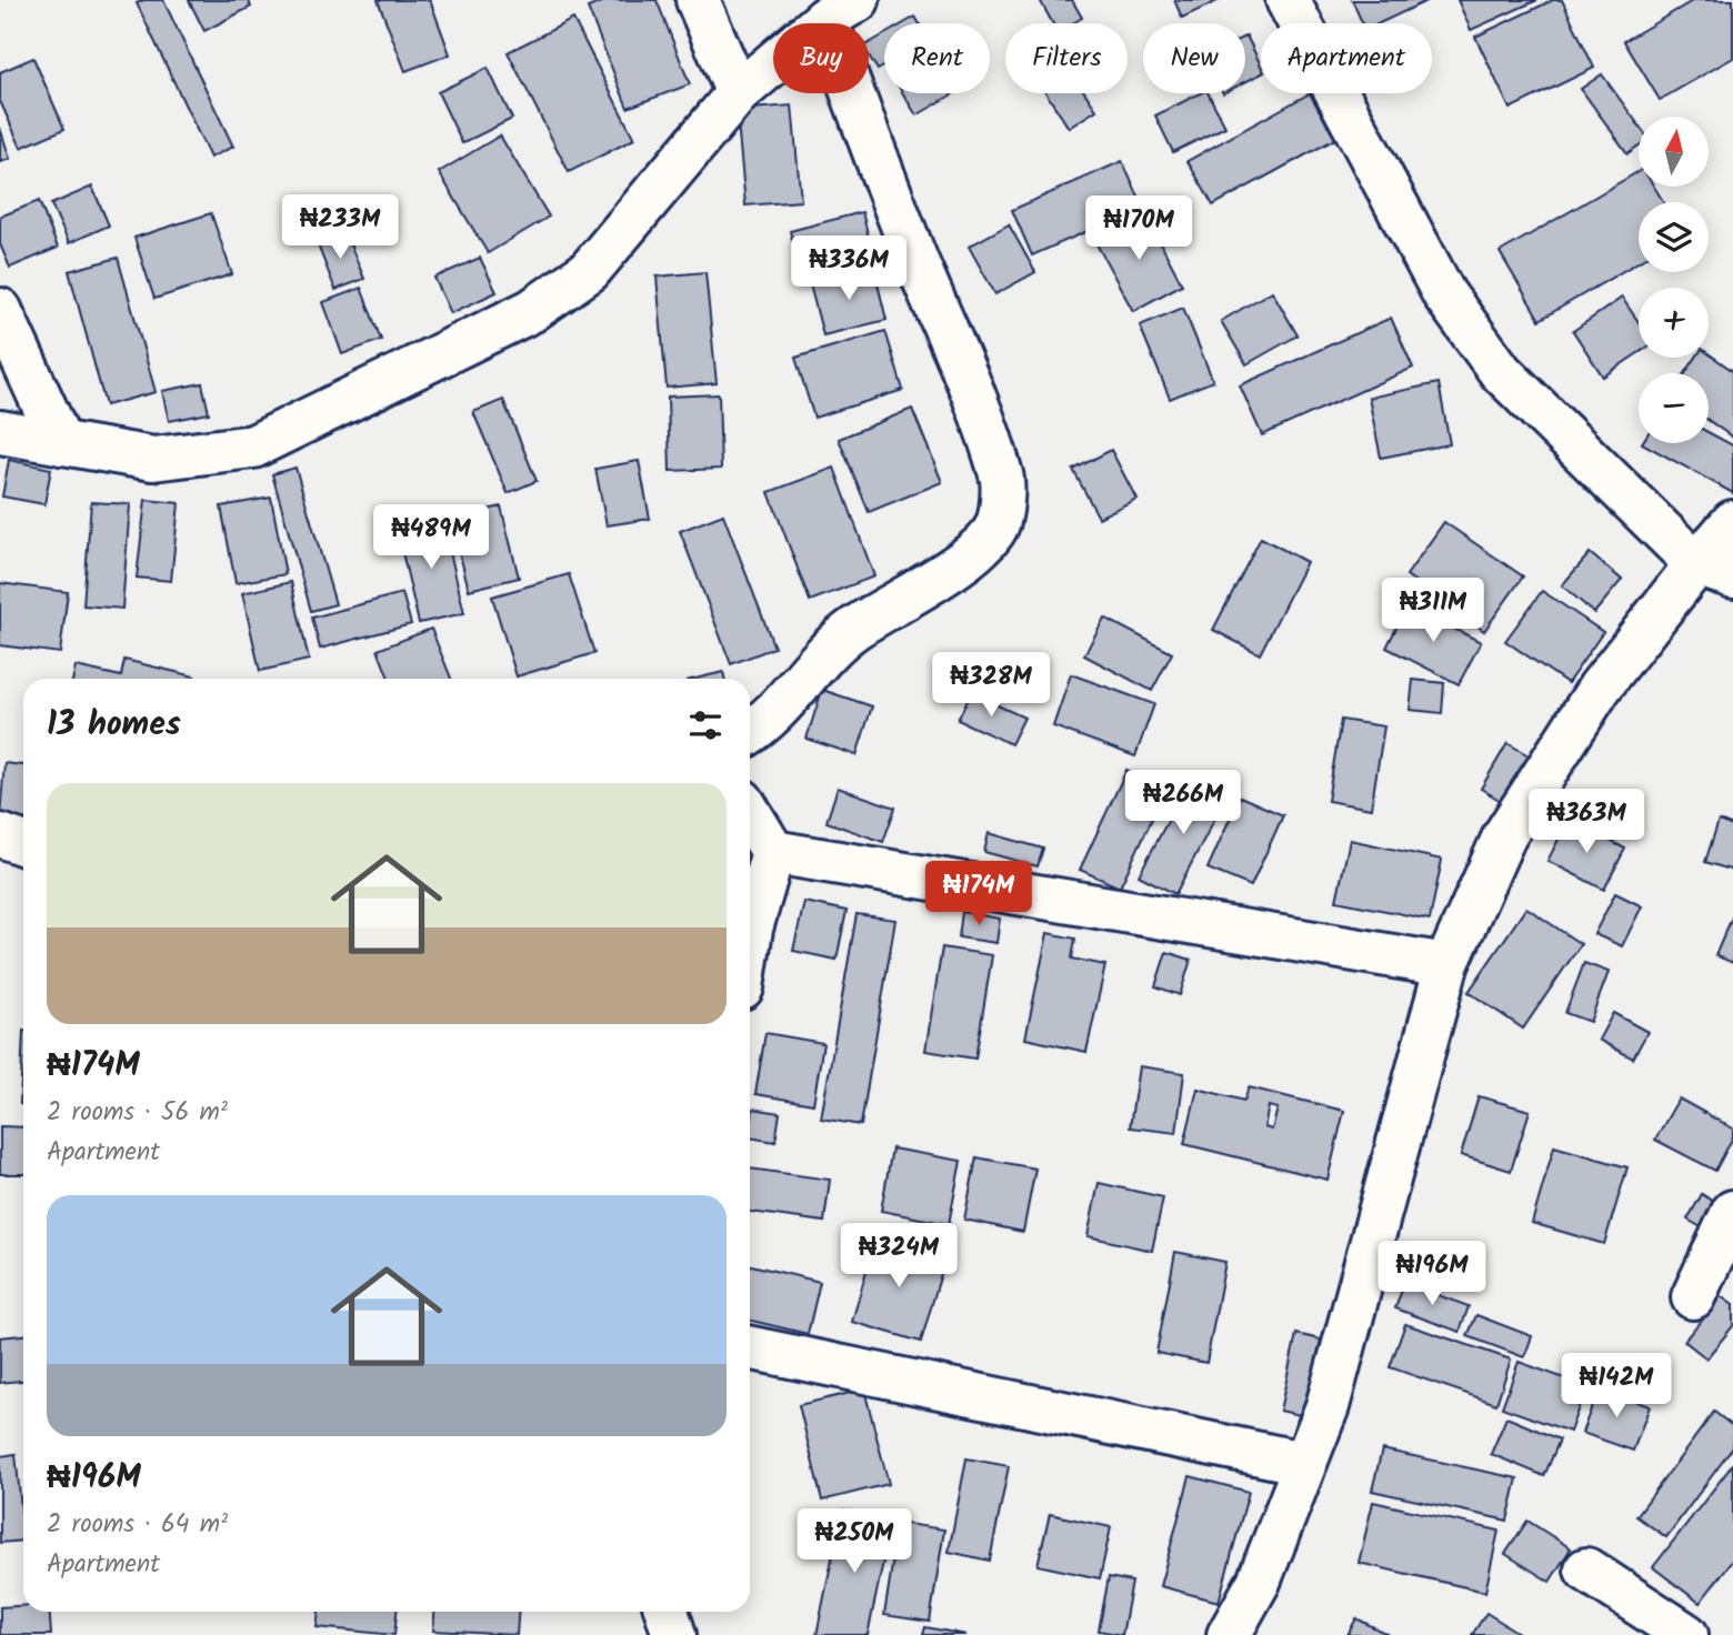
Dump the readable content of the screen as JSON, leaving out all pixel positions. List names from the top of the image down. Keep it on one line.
{"north":"top","page":{"chip":["Buy","Rent","Filters","New","Apartment"],"map_buttons":["+","−"],"price":["₦233M","₦170M","₦336M","₦489M","₦311M","₦328M","₦266M","₦363M","₦174M","₦324M","₦196M","₦142M","₦250M"],"heading":"13 homes","list":[{"name":"₦174M","note":"2 rooms · 56 m² · Apartment"},{"name":"₦196M","note":"2 rooms · 64 m² · Apartment"}]}}
